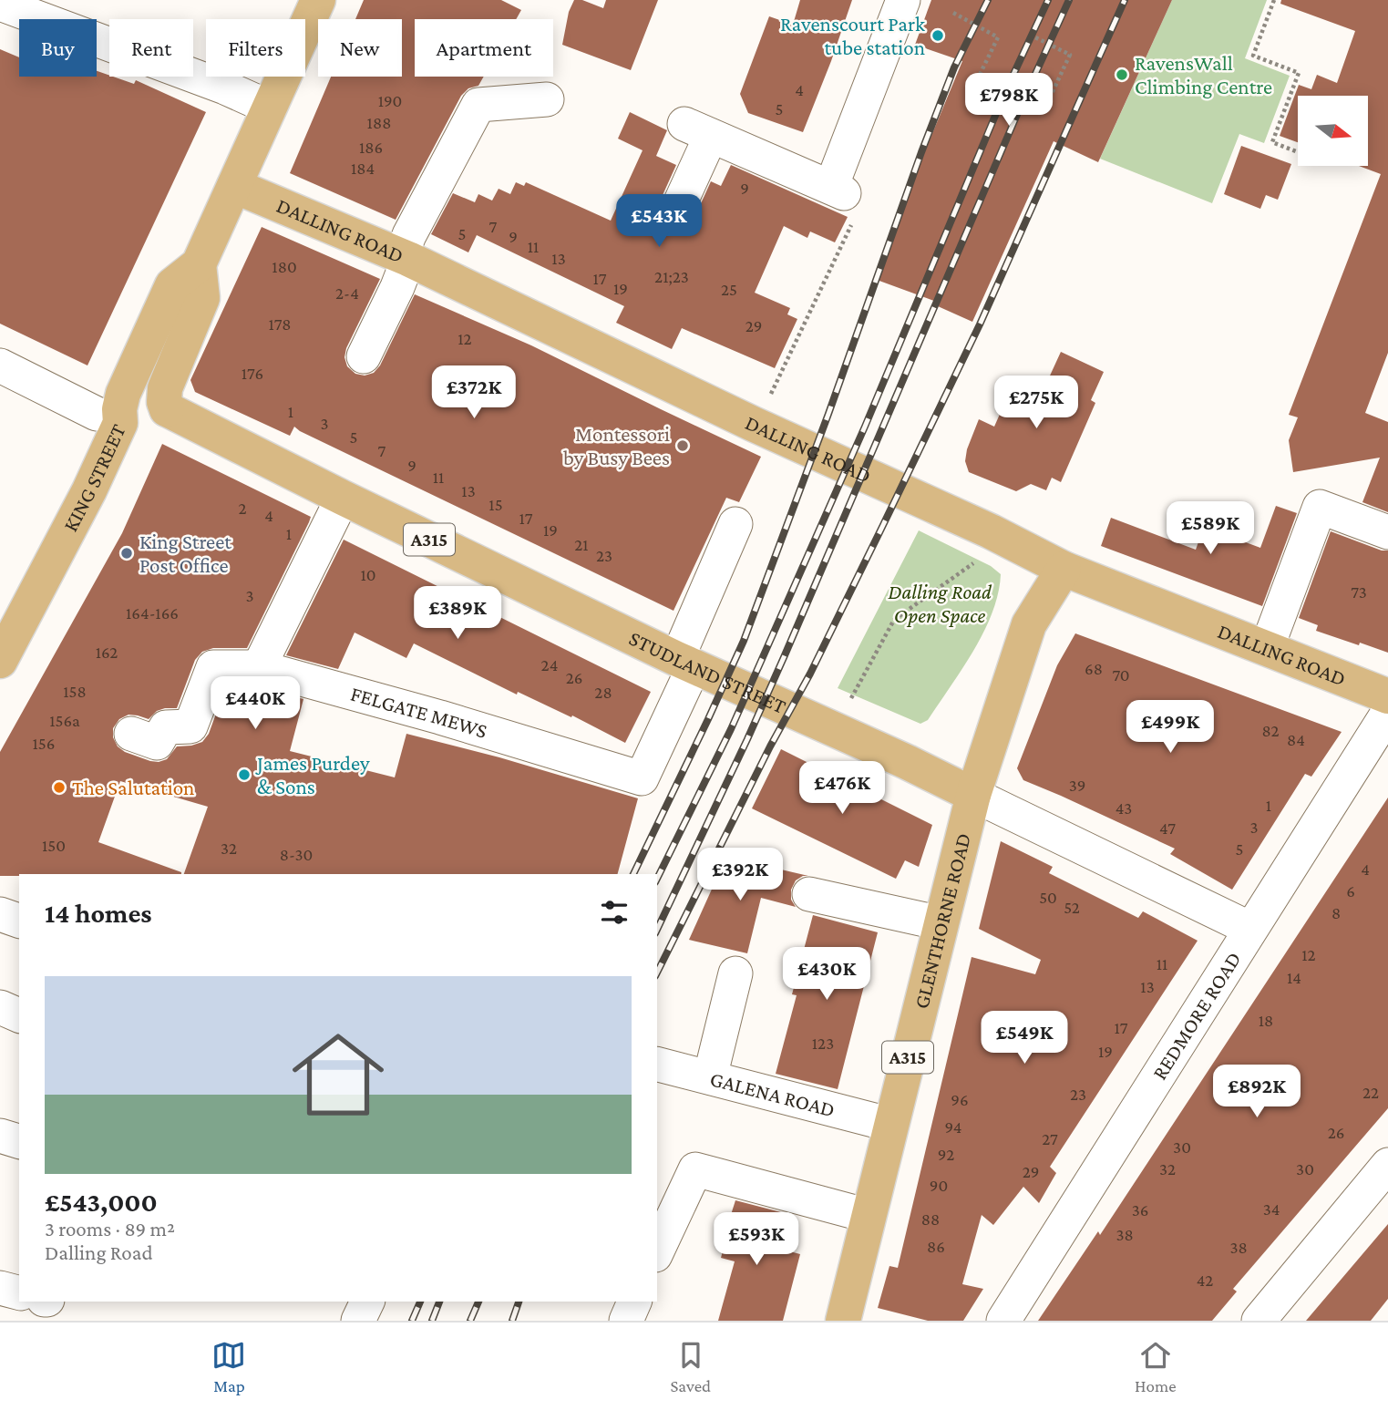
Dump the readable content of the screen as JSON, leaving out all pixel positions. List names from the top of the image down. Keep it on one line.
{"streets":{"main road":["DALLING ROAD","KING STREET","A315","STUDLAND STREET","GLENTHORNE ROAD"],"street":["FELGATE MEWS","REDMORE ROAD","GALENA ROAD"]},"crossings":[["DALLING ROAD","KING STREET"],["DALLING ROAD","GLENTHORNE ROAD"],["STUDLAND STREET","FELGATE MEWS"],["STUDLAND STREET","GLENTHORNE ROAD"],["STUDLAND STREET","REDMORE ROAD"],["GLENTHORNE ROAD","GALENA ROAD"]],"parks":["Dalling Road Open Space"],"places":["Ravenscourt Park tube station","RavensWall Climbing Centre","Montessori by Busy Bees","King Street Post Office","James Purdey & Sons","The Salutation"],"house_numbers":["4","190","5","188","186","184","9","7","5","9","11","13","180","21;23","17","19","25","2-4","178","29","12","176","1","3","5","7","9","11","13","15","2","4","17","19","1","21","23","10","73","3","164-166","162","24","68","70","26","158","28","156a","82","84","156","39","1","43","3","47","150","32","5","8-30","4","6","50","52","8","12","11","14","13","18","17","123","19","22","23","96","94","26","27","30","92","32","30","29","90","34","36","88","38","86","38","42"],"north":"right","page":{"chip":["Buy","Rent","Filters","New","Apartment"],"price":["£798K","£543K","£372K","£275K","£589K","£389K","£440K","£499K","£476K","£392K","£430K","£549K","£892K","£593K"],"heading":"14 homes","list":[{"name":"£543,000","note":"3 rooms · 89 m² · Dalling Road"}],"tabs":["Map","Saved","Home"]}}
